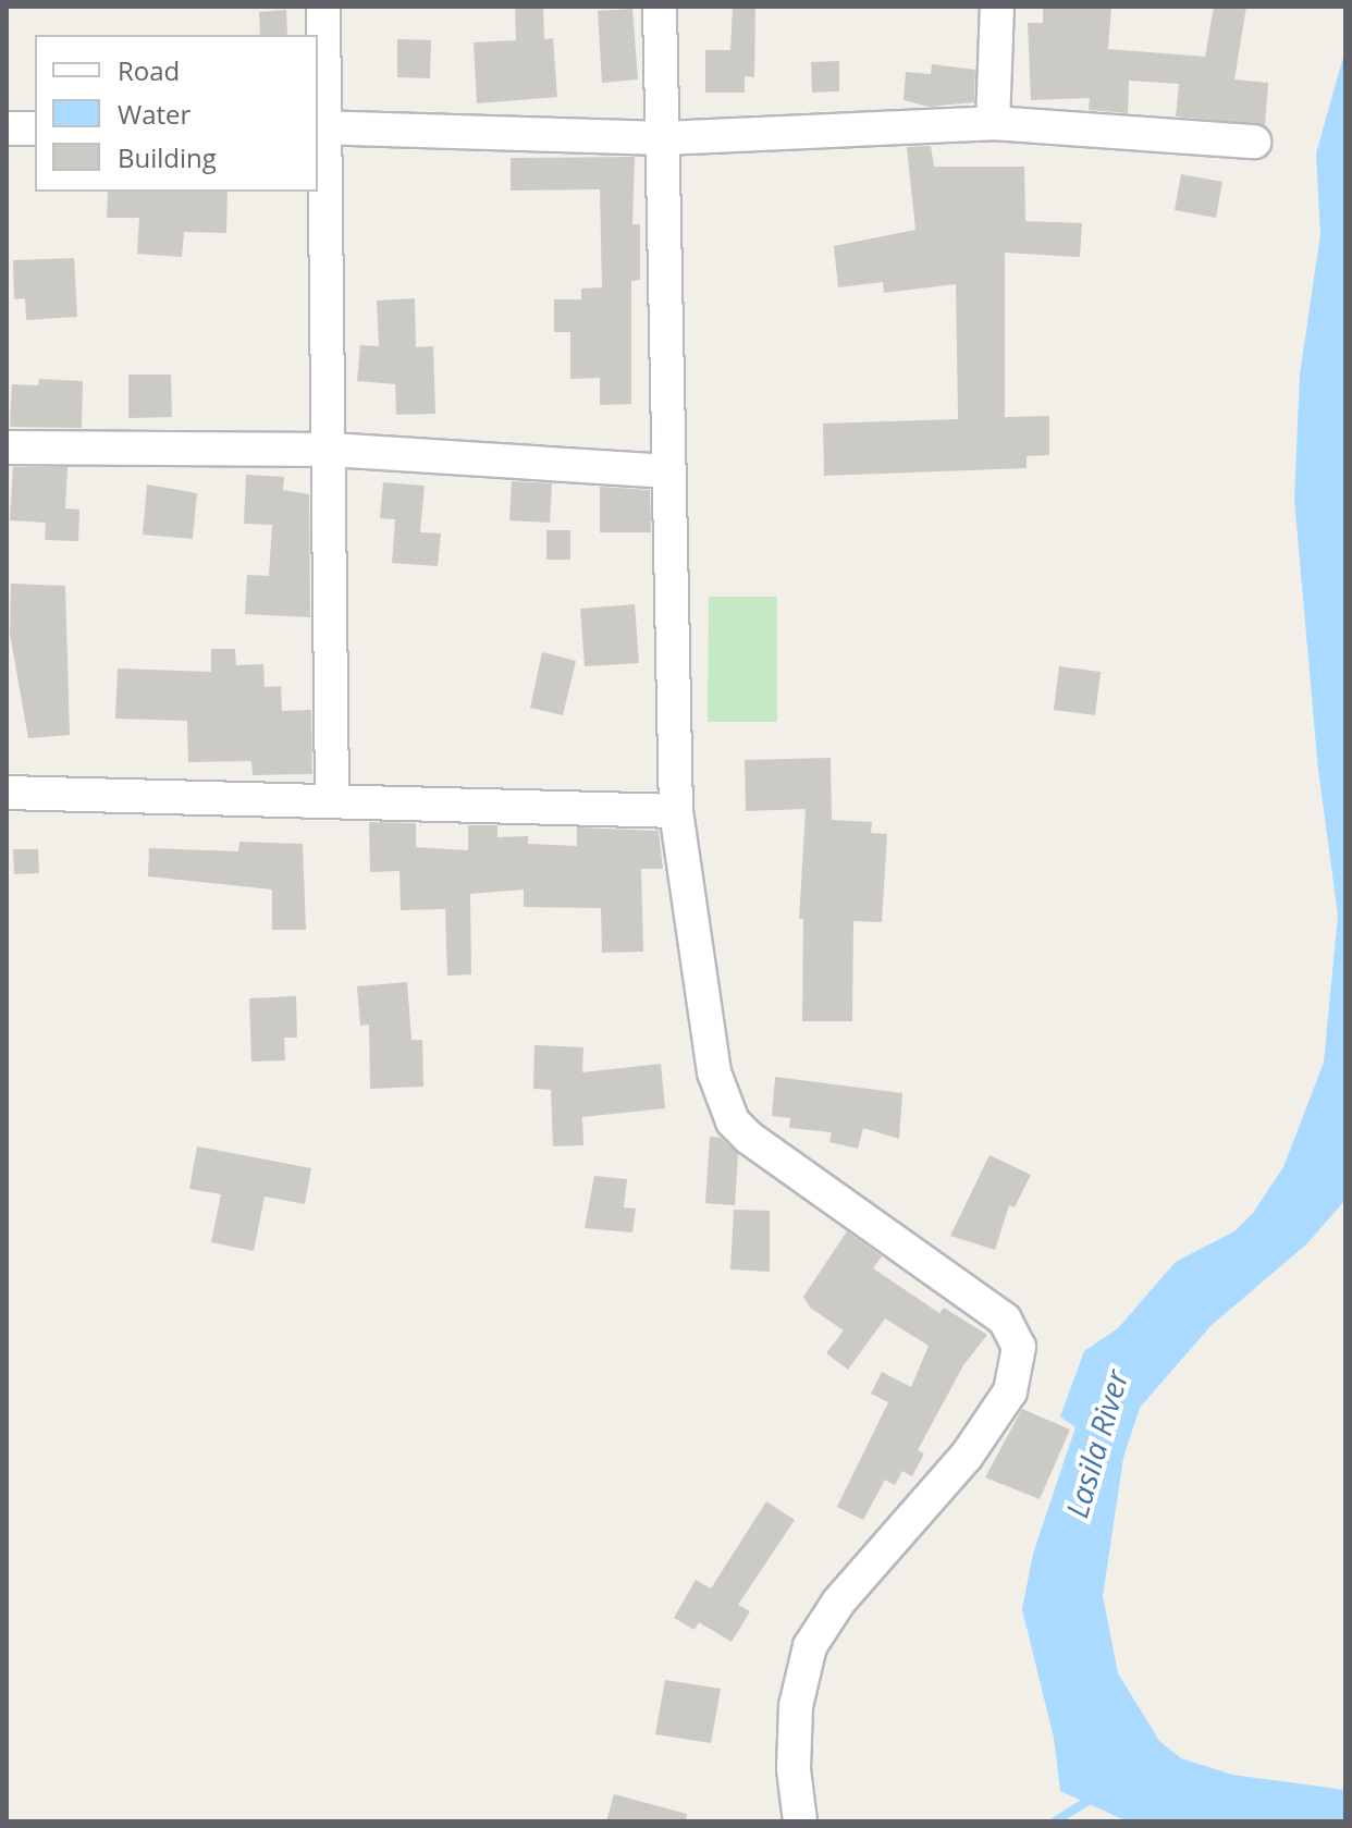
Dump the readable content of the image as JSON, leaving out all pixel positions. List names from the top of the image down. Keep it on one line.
{"water":["Lasila River"],"legend":["Road","Water","Building"]}
